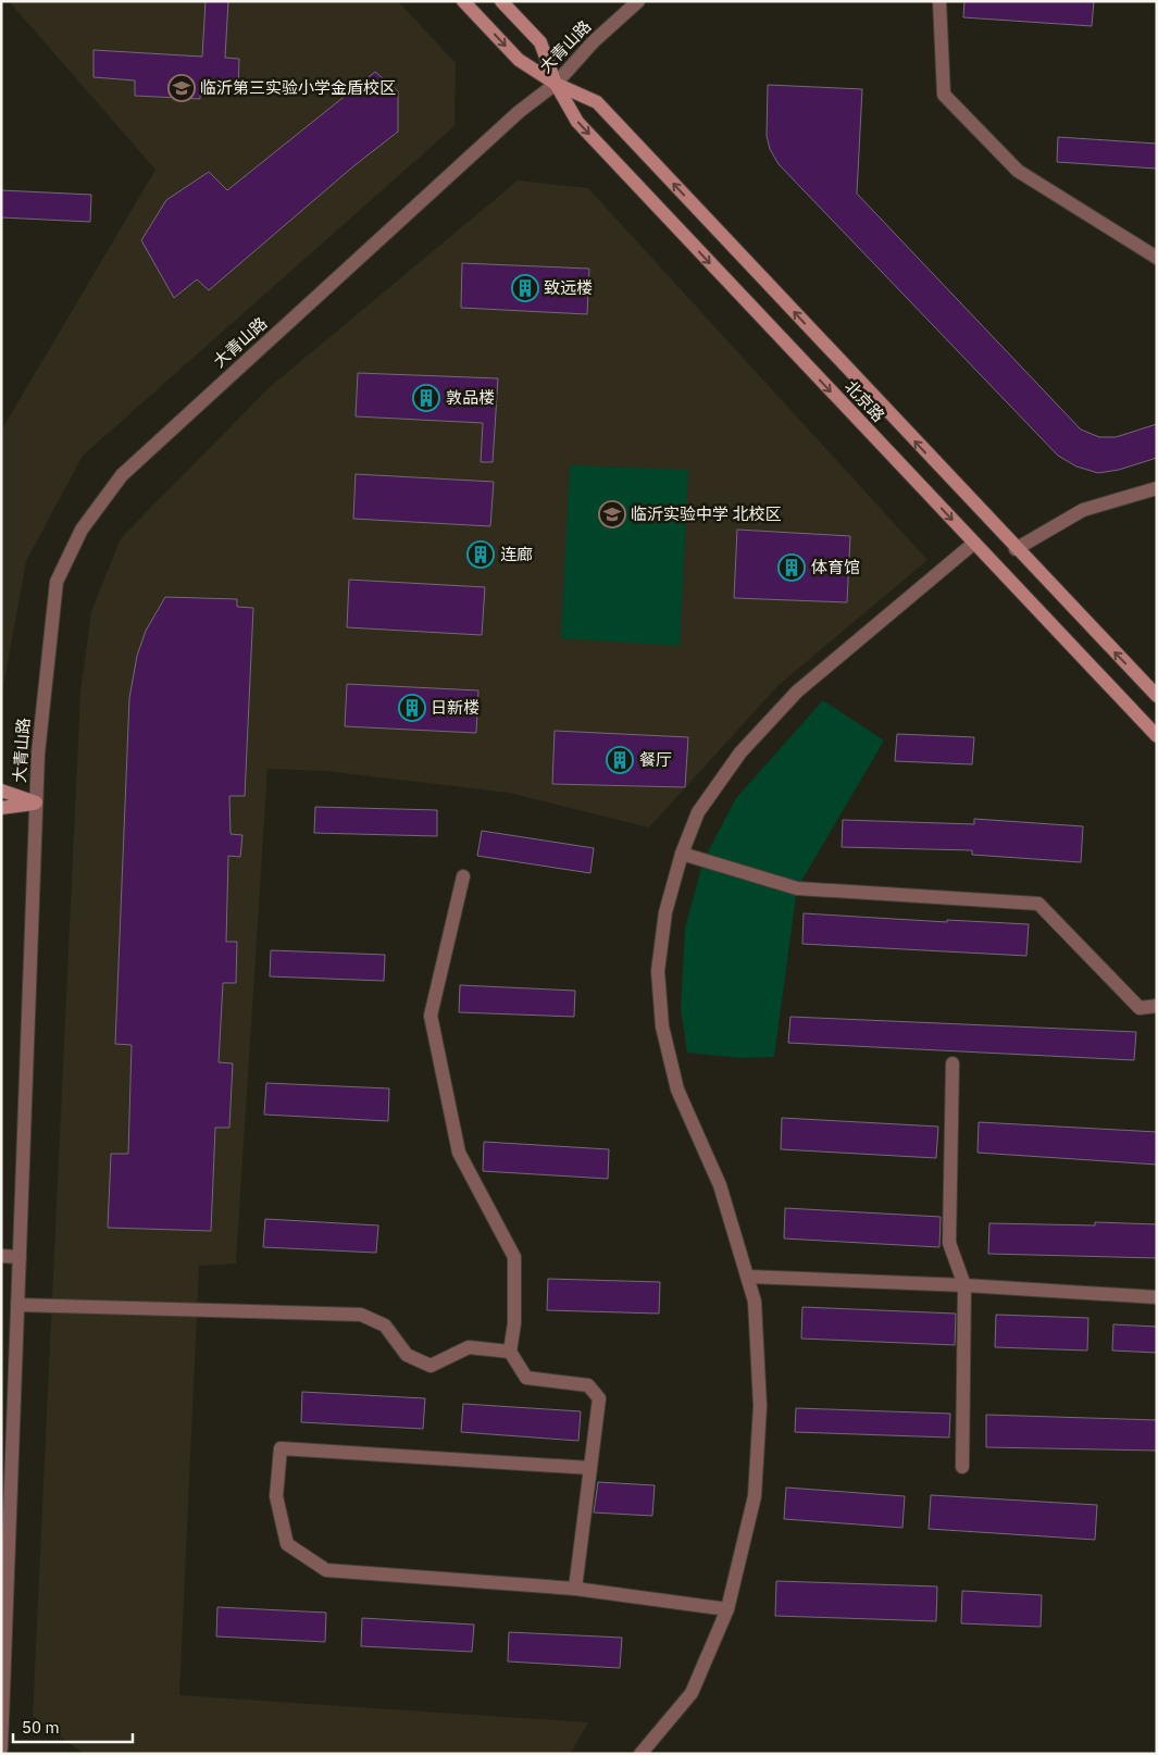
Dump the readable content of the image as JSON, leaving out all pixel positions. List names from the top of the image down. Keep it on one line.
{"streets":{"main road":["北京路"],"street":["大青山路"]},"crossings":[["大青山路","北京路"]],"places":{"school or university":["临沂第三实验小学金盾校区","临沂实验中学 北校区"],"building":["致远楼","敦品楼","连廊","体育馆","日新楼","餐厅"]},"scale_bar":"50 m"}
